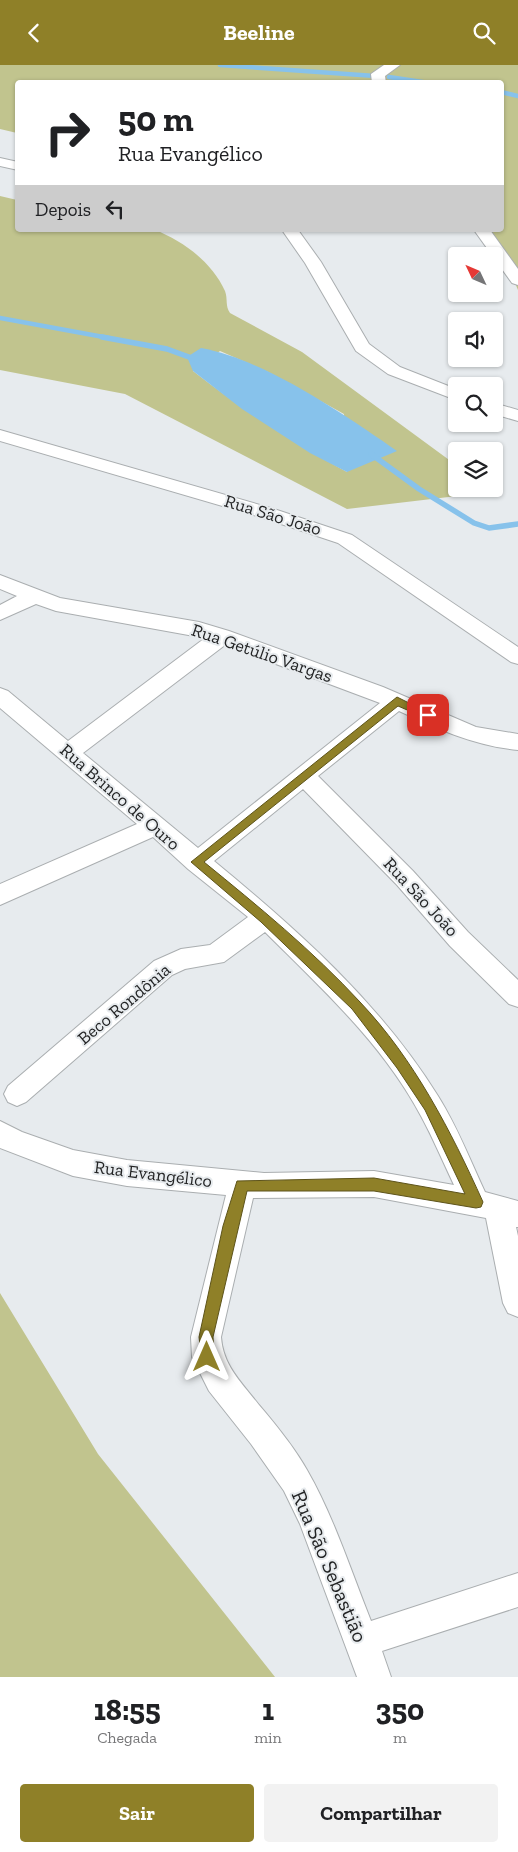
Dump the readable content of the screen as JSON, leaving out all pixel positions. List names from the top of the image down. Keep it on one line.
{"streets":{"street":["Rua São João","Rua Getúlio Vargas","Rua Brinco de Ouro","Beco Rondônia","Rua Evangélico","Rua São Sebastião"]},"crossings":[["Rua Brinco de Ouro","Beco Rondônia"],["Rua Brinco de Ouro","Rua Evangélico"],["Rua Evangélico","Rua São Sebastião"]],"north":"top left","page":{"header":"Beeline","turn":["50 m","Rua Evangélico"],"then":"Depois","eta":["18:55","Chegada","1","min","350","m"],"buttons":["Sair","Compartilhar"]}}
